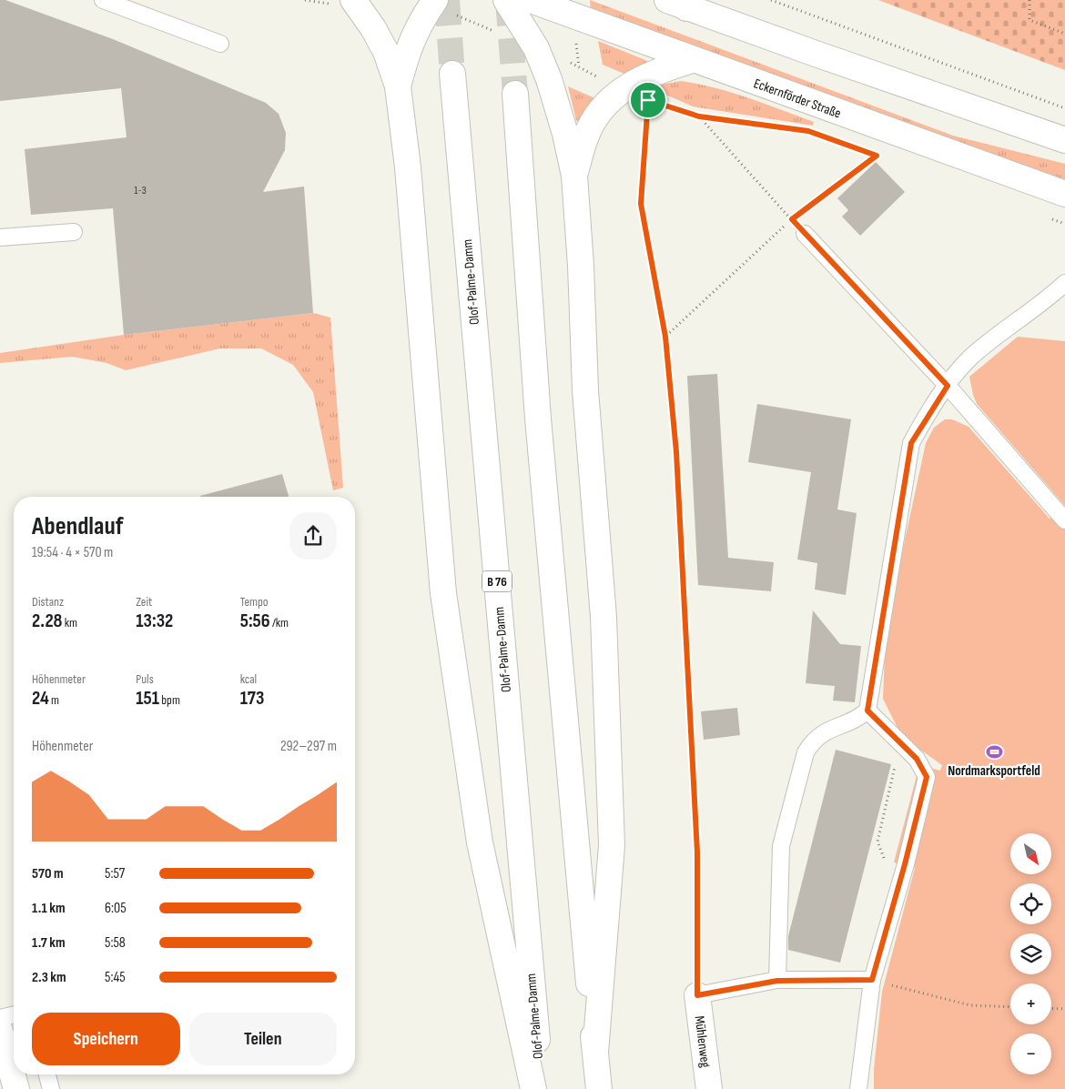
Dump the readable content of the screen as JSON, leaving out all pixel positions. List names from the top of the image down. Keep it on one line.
{"streets":{"main road":["Eckernförder Straße","Olof-Palme-Damm","B 76","Mühlenweg"]},"places":{"sports":["Nordmarksportfeld"]},"house_numbers":["1-3"],"north":"bottom right","page":{"heading":["Abendlauf","19:54 · 4 × 570 m"],"stats":[["Distanz","2.28 km"],["Zeit","13:32"],["Tempo","5:56 /km"],["Höhenmeter","24 m"],["Puls","151 bpm"],["kcal","173"]],"chart":["Höhenmeter","292–297 m"],"map_buttons":["+","−"],"list":[{"name":"570 m","note":"5:57"},{"name":"1.1 km","note":"6:05"},{"name":"1.7 km","note":"5:58"},{"name":"2.3 km","note":"5:45"}],"buttons":["Speichern","Teilen"]}}
